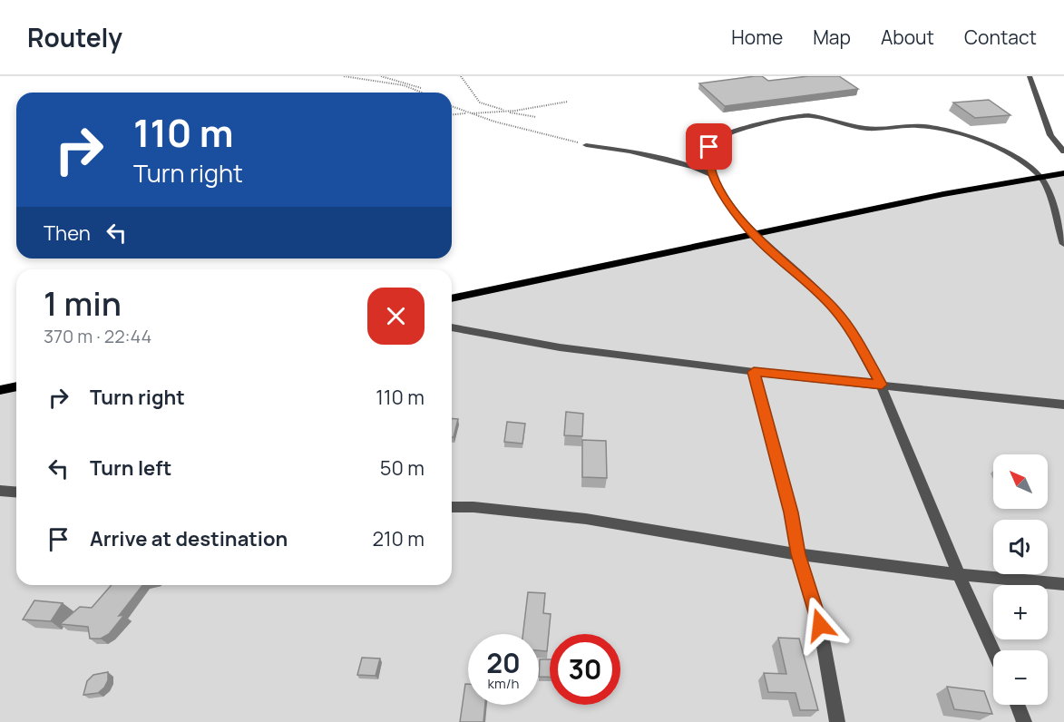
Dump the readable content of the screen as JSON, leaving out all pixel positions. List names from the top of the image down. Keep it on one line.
{"north":"top left","page":{"header":"Routely","nav":["Home","Map","About","Contact"],"turn":["110 m","Turn right"],"then":"Then","heading":["1 min","370 m · 22:44"],"list":[{"name":"Turn right","value":"110 m"},{"name":"Turn left","value":"50 m"},{"name":"Arrive at destination","value":"210 m"}],"map_buttons":["+","−"],"speed":"20 km/h","limit":"30"}}
